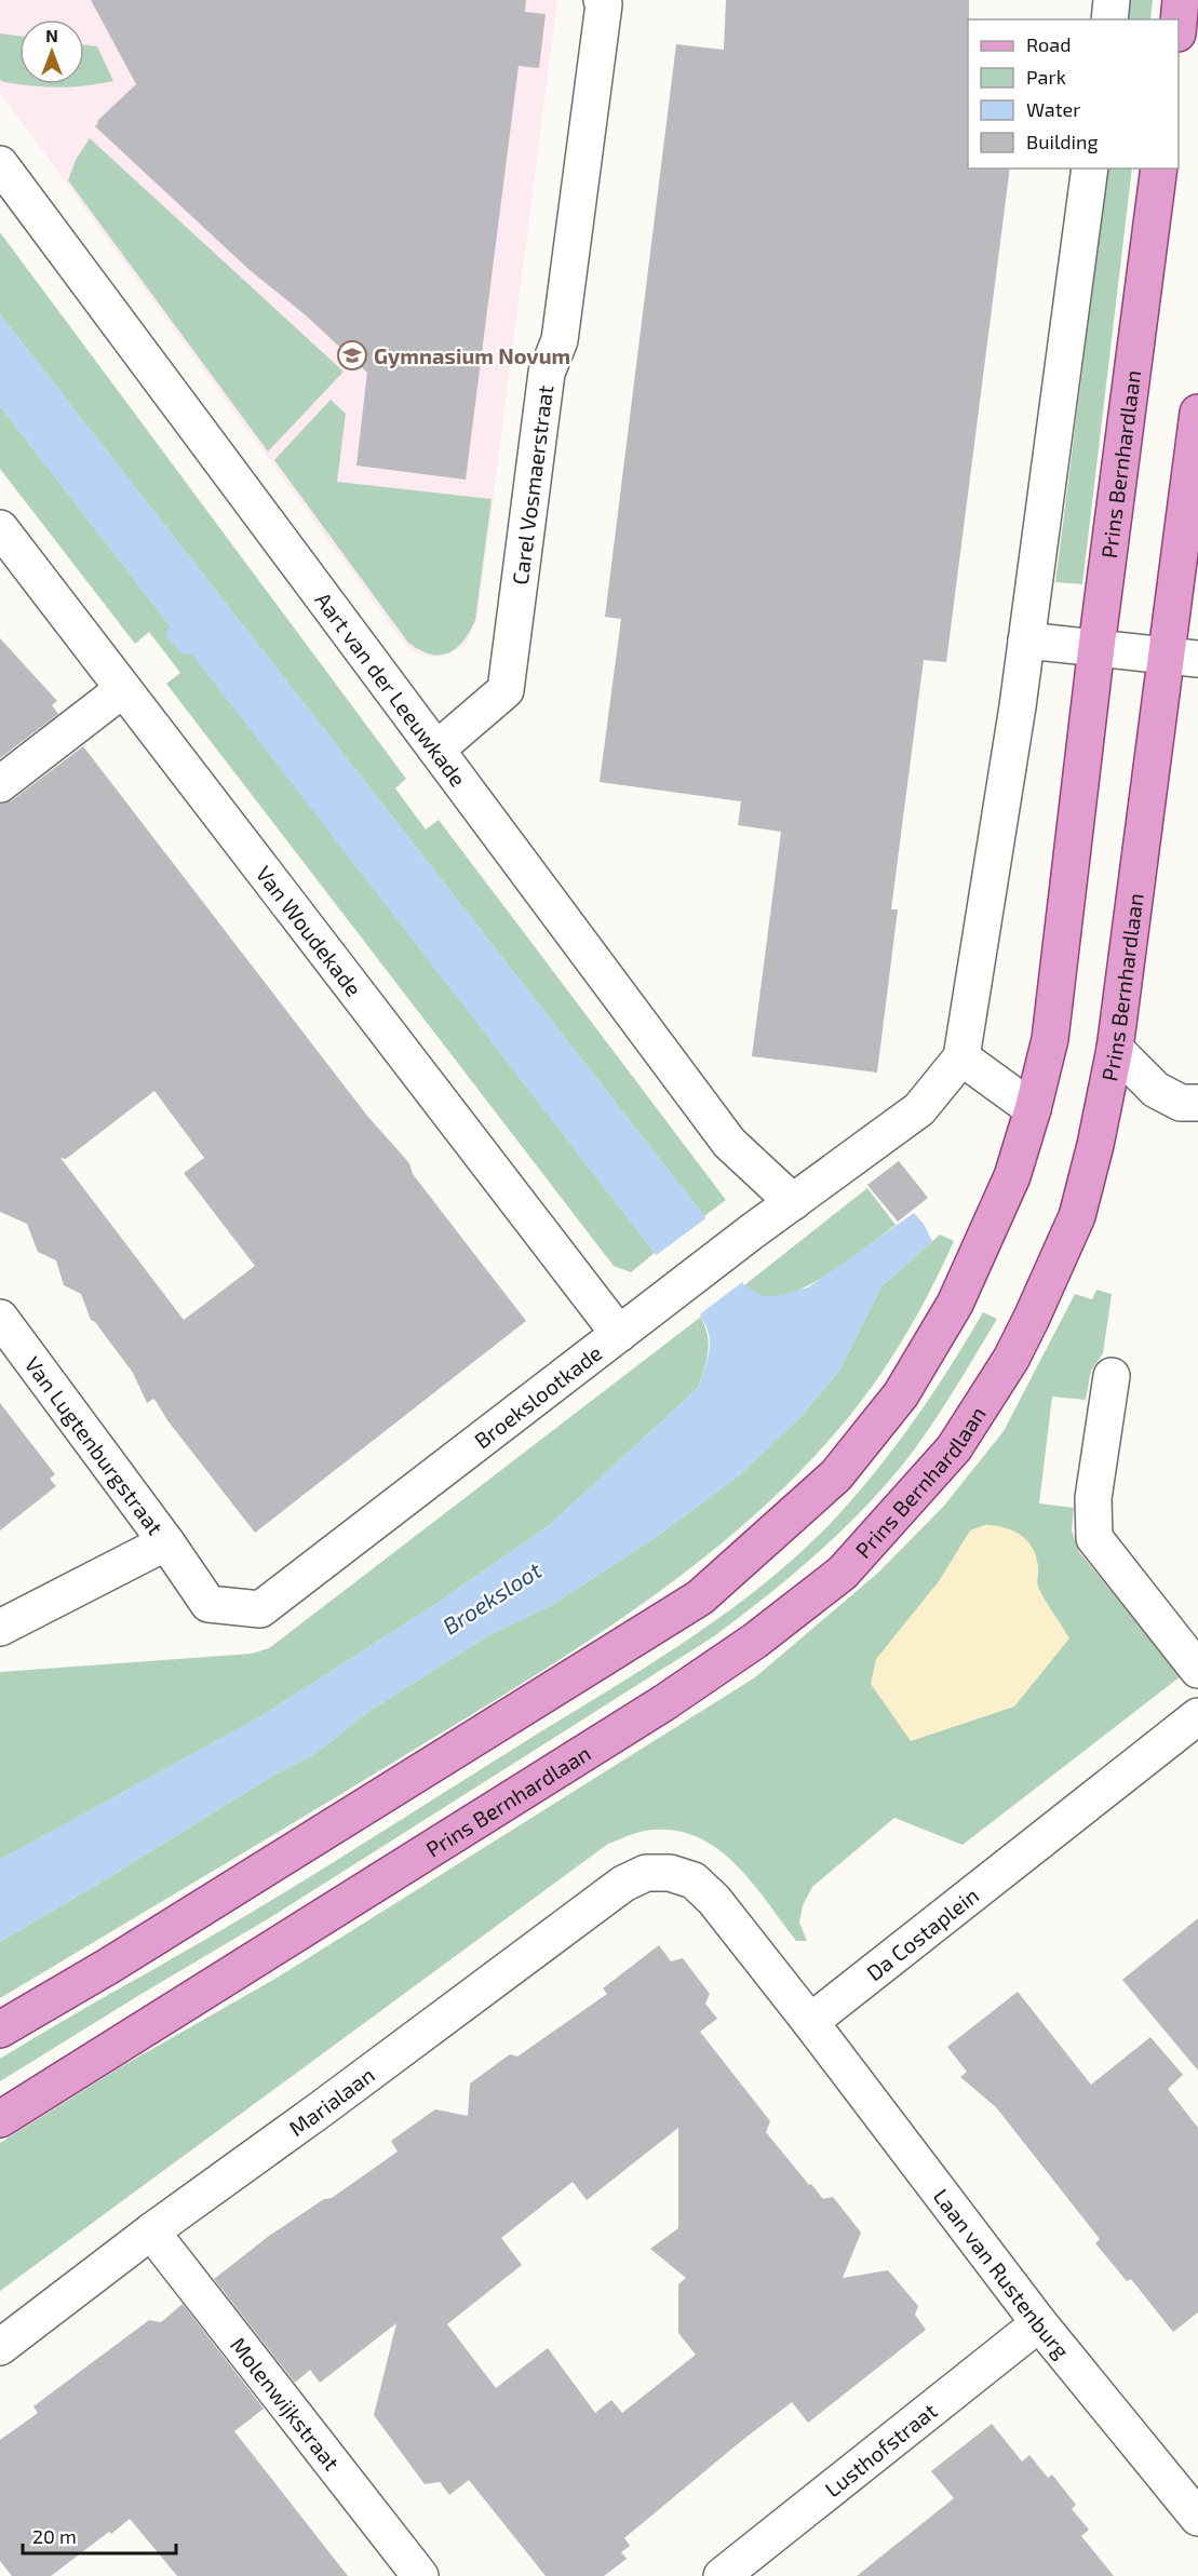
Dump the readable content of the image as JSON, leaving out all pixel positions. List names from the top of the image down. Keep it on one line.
{"streets":{"main road":["Prins Bernhardlaan"],"street":["Carel Vosmaerstraat","Aart van der Leeuwkade","Van Woudekade","Broekslootkade","Van Lugtenburgstraat","Da Costaplein","Marialaan","Laan van Rustenburg","Molenwijkstraat","Lusthofstraat"]},"crossings":[["Carel Vosmaerstraat","Aart van der Leeuwkade"],["Aart van der Leeuwkade","Broekslootkade"],["Van Woudekade","Broekslootkade"],["Broekslootkade","Van Lugtenburgstraat"],["Da Costaplein","Marialaan"],["Da Costaplein","Laan van Rustenburg"],["Marialaan","Laan van Rustenburg"],["Marialaan","Molenwijkstraat"],["Laan van Rustenburg","Lusthofstraat"]],"water":["Broeksloot"],"places":{"school or university":["Gymnasium Novum"]},"legend":["Road","Park","Water","Building"],"scale_bar":"20 m","north":"top"}
